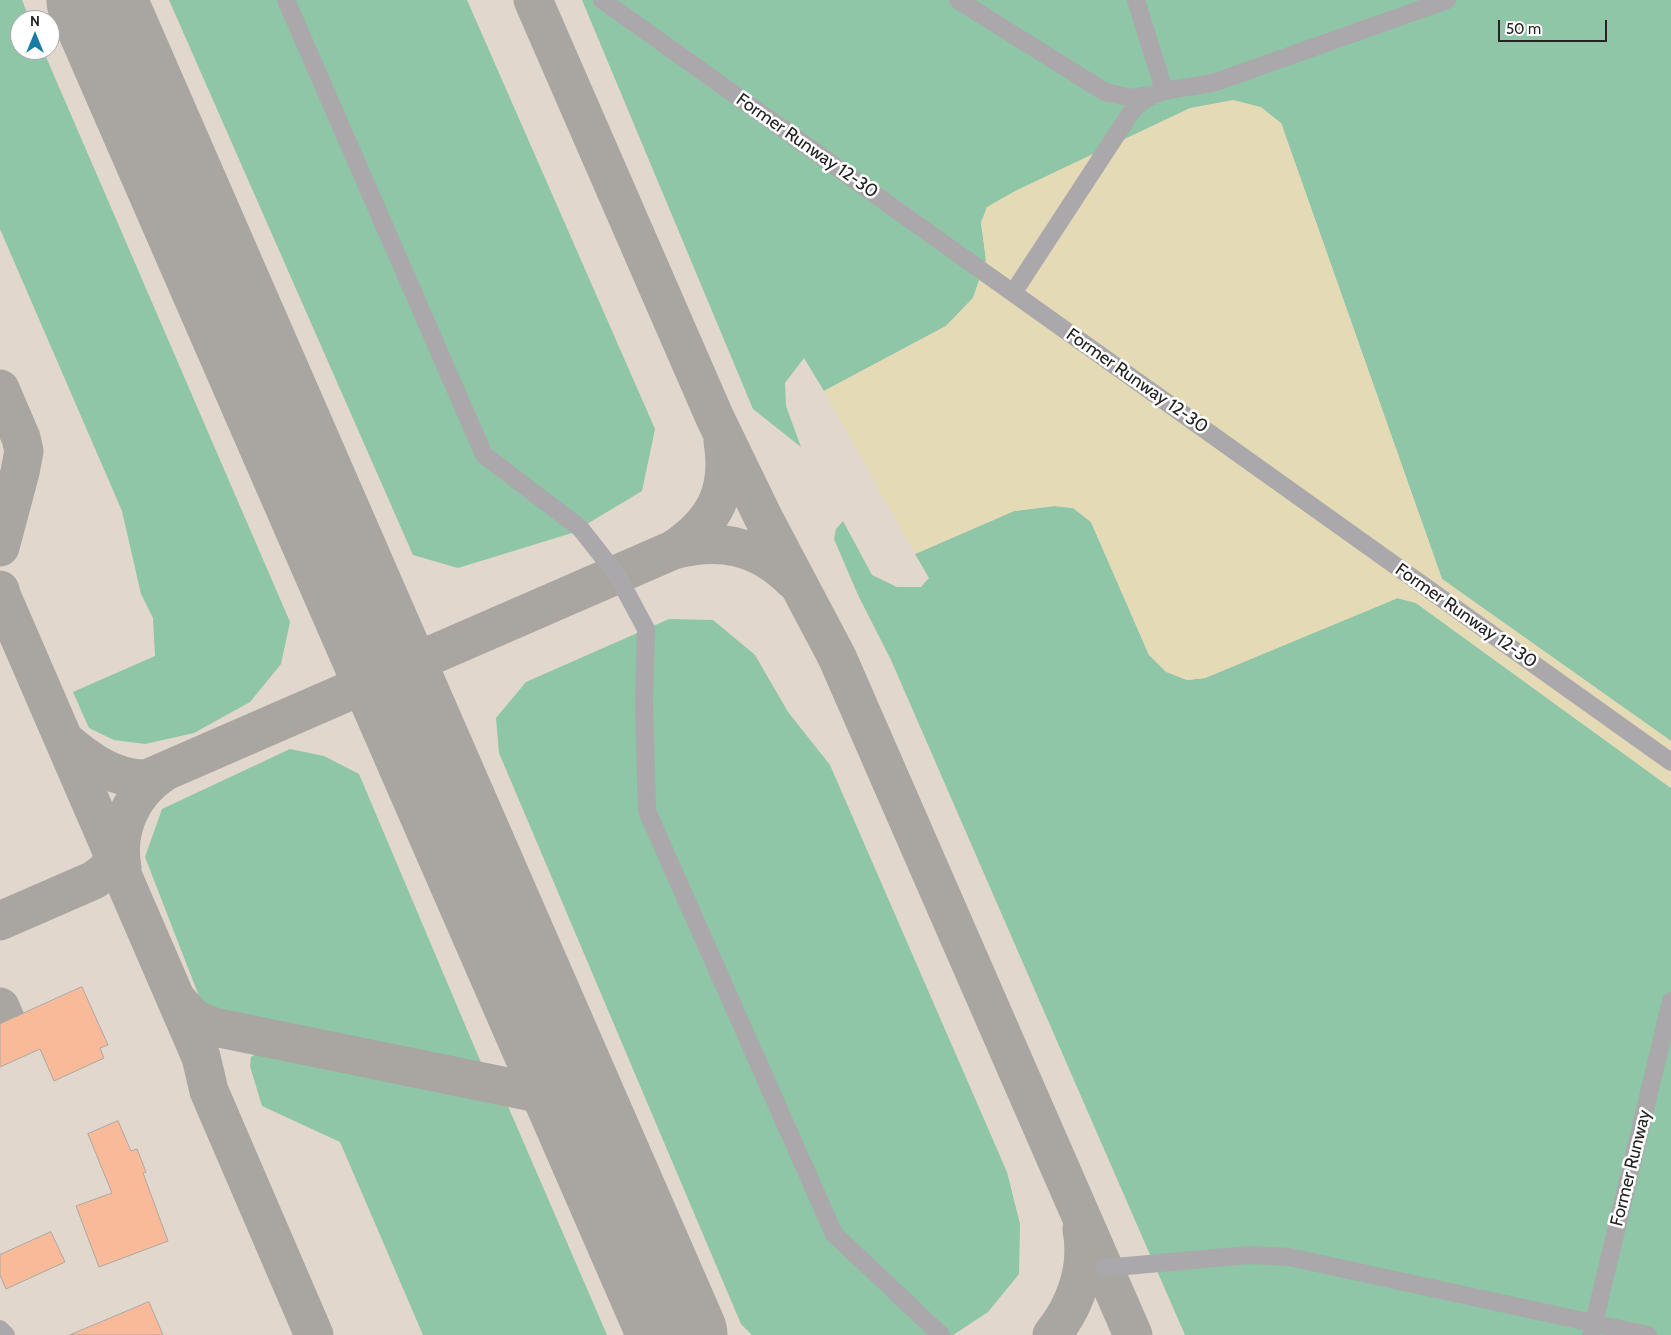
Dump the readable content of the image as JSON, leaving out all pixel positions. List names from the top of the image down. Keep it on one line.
{"streets":{"lane":["Former Runway 12-30","Former Runway"]},"scale_bar":"50 m","north":"top"}
